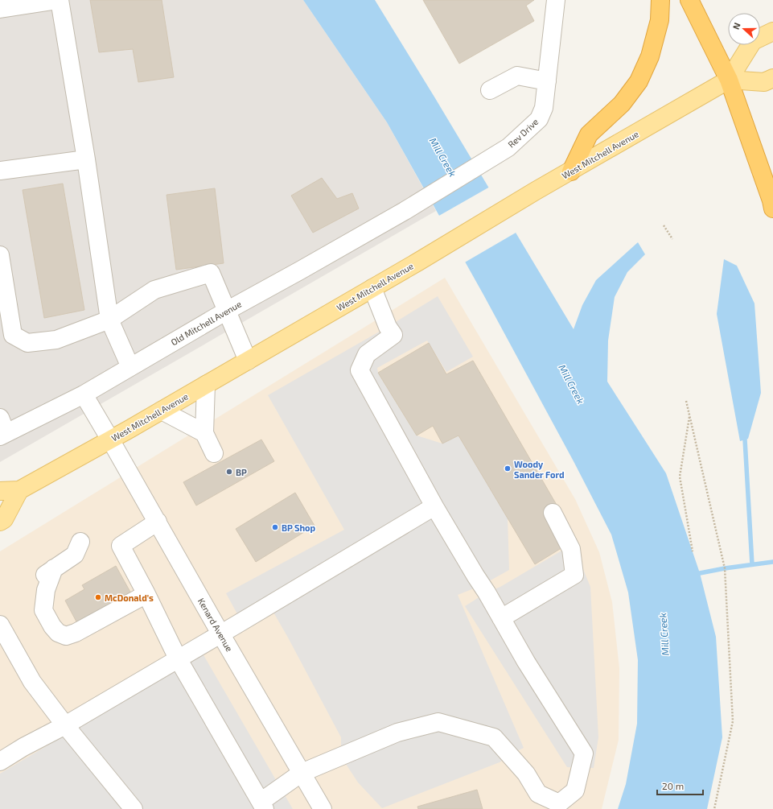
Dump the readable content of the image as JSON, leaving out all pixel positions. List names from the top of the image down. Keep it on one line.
{"streets":{"main road":["West Mitchell Avenue"],"street":["Rev Drive","Old Mitchell Avenue","Kenard Avenue"]},"crossings":[["Rev Drive","Old Mitchell Avenue"],["West Mitchell Avenue","Kenard Avenue"]],"water":["Mill Creek"],"places":["Woody Sander Ford","BP","BP Shop","McDonald's"],"scale_bar":"20 m","north":"left"}
